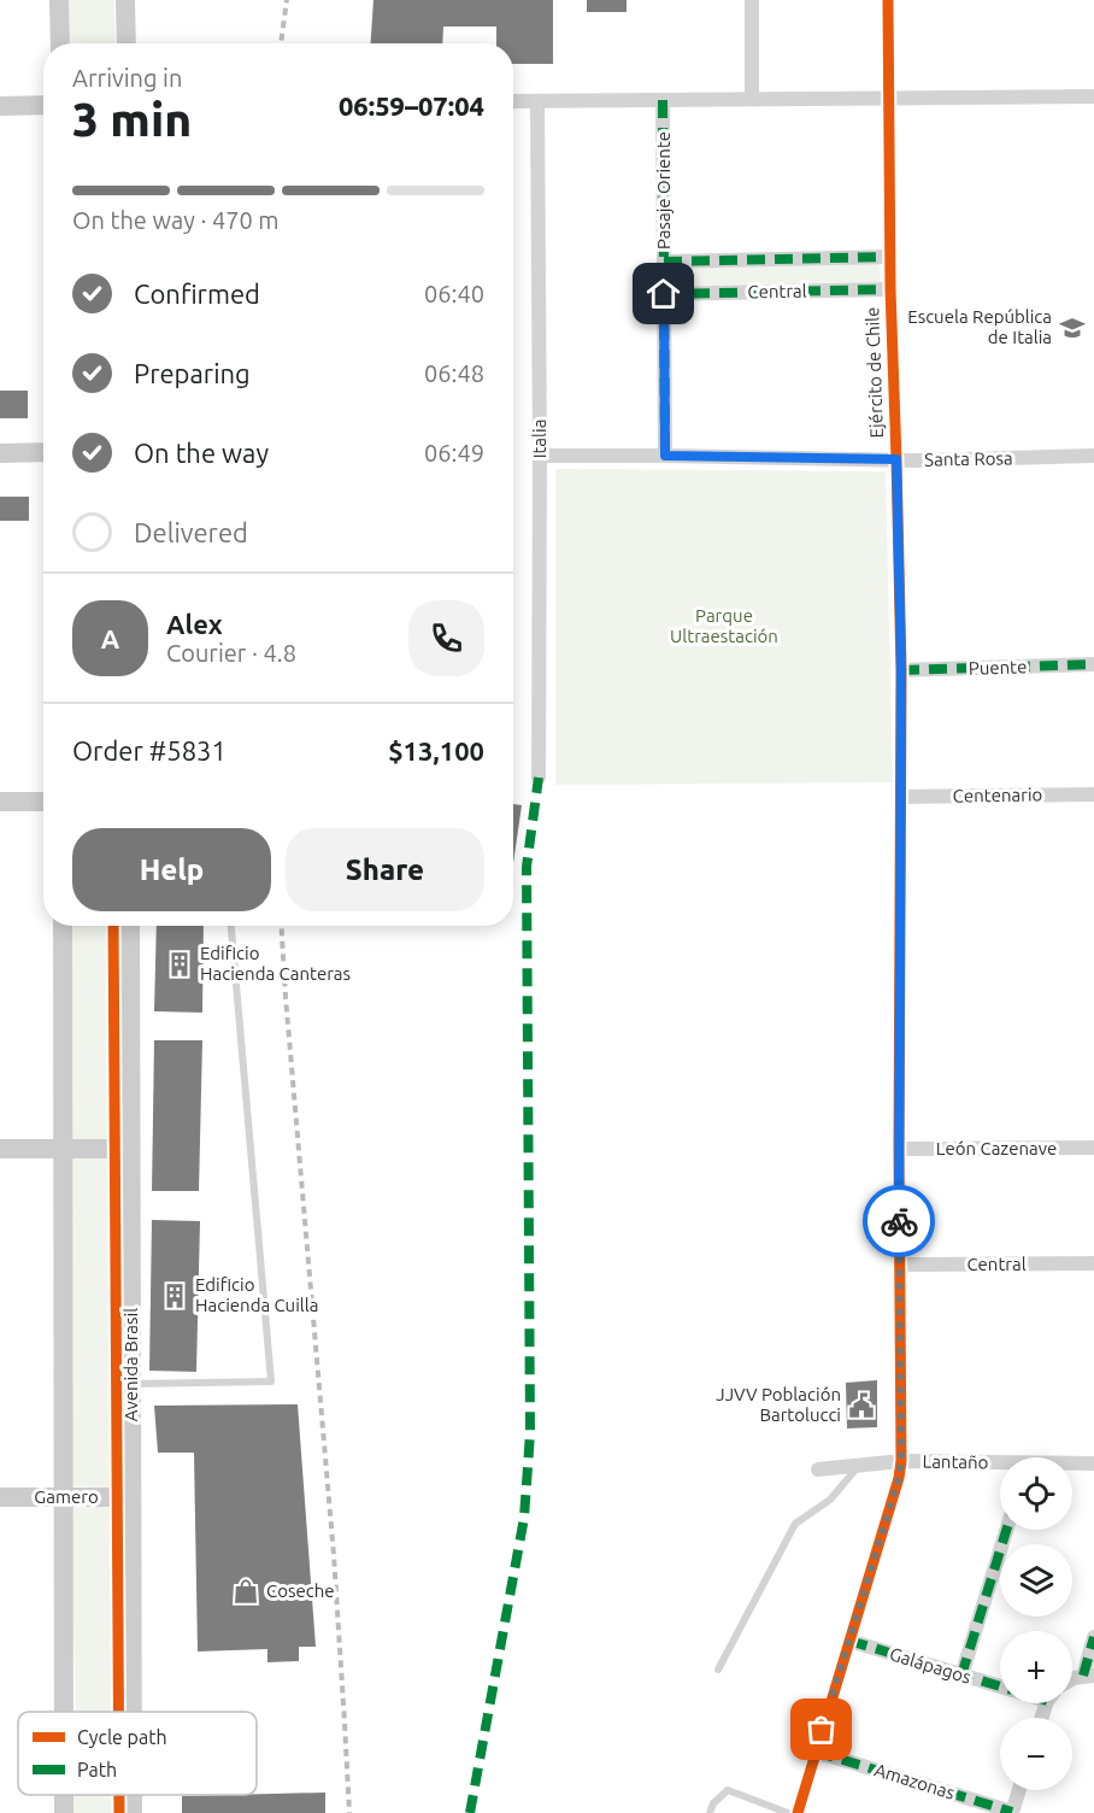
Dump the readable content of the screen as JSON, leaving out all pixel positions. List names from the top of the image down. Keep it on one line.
{"streets":{"main road":["Avenida Brasil","Gamero"],"street":["Pasaje Oriente","Central","Ejército de Chile","Italia","Santa Rosa","Puente","Centenario","León Cazenave","Lantaño","Galápagos","Amazonas"]},"crossings":[["Pasaje Oriente","Central"],["Pasaje Oriente","Santa Rosa"],["Central","Ejército de Chile"],["Ejército de Chile","Santa Rosa"],["Ejército de Chile","Puente"],["Ejército de Chile","Centenario"],["Ejército de Chile","León Cazenave"],["Ejército de Chile","Lantaño"],["Ejército de Chile","Galápagos"],["Ejército de Chile","Amazonas"],["Italia","Santa Rosa"],["Avenida Brasil","Gamero"]],"parks":["Parque Ultraestación"],"places":{"school or university":["Escuela República de Italia"],"building":["Edificio Hacienda Canteras","Edificio Hacienda Cuilla"],"public building":["JJVV Población Bartolucci"],"shop":["Coseche"]},"legend":["Cycle path","Path"],"page":{"heading":["3 min","Arriving in","06:59–07:04"],"panel":["Alex","Courier · 4.8","Order #5831","$13,100"],"bar":"On the way · 470 m","list":[["Confirmed","06:40"],["Preparing","06:48"],["On the way","06:49"],"Delivered"],"round":"A","buttons":["Help","Share"],"map_buttons":["+","−"]}}
